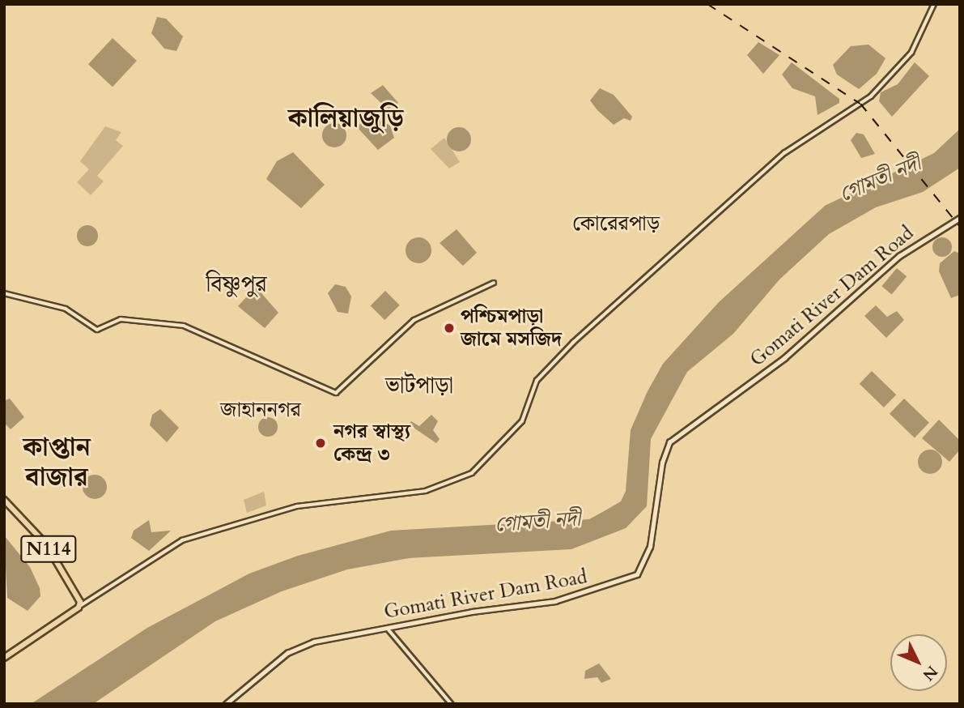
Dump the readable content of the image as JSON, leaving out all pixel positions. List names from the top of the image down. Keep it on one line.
{"streets":{"highway":["N114"],"main road":["Gomati River Dam Road"]},"districts":["কালিয়াজুড়ি","কোরেরপাড়","বিষ্ণুপুর","ভাটপাড়া","জাহাননগর","কাপ্তান বাজার"],"water":["গোমতী নদী"],"places":["পশ্চিমপাড়া জামে মসজিদ","নগর স্বাস্থ্য কেন্দ্র ৩"],"north":"bottom right"}
